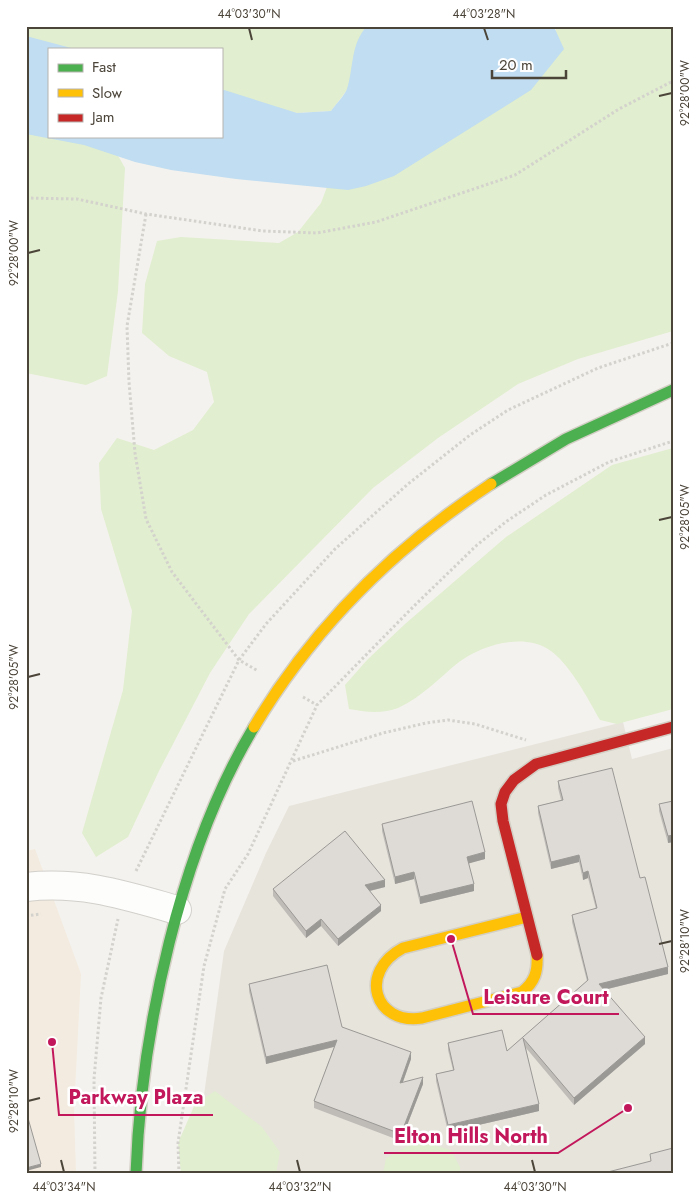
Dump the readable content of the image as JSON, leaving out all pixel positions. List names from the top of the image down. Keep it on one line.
{"places":["Leisure Court","Parkway Plaza","Elton Hills North"],"legend":["Fast","Slow","Jam"],"scale_bar":"20 m","coordinates":["44°03'30\"N","44°03'28\"N","92°28'00\"W","92°28'05\"W","92°28'10\"W","44°03'34\"N","44°03'32\"N"]}
